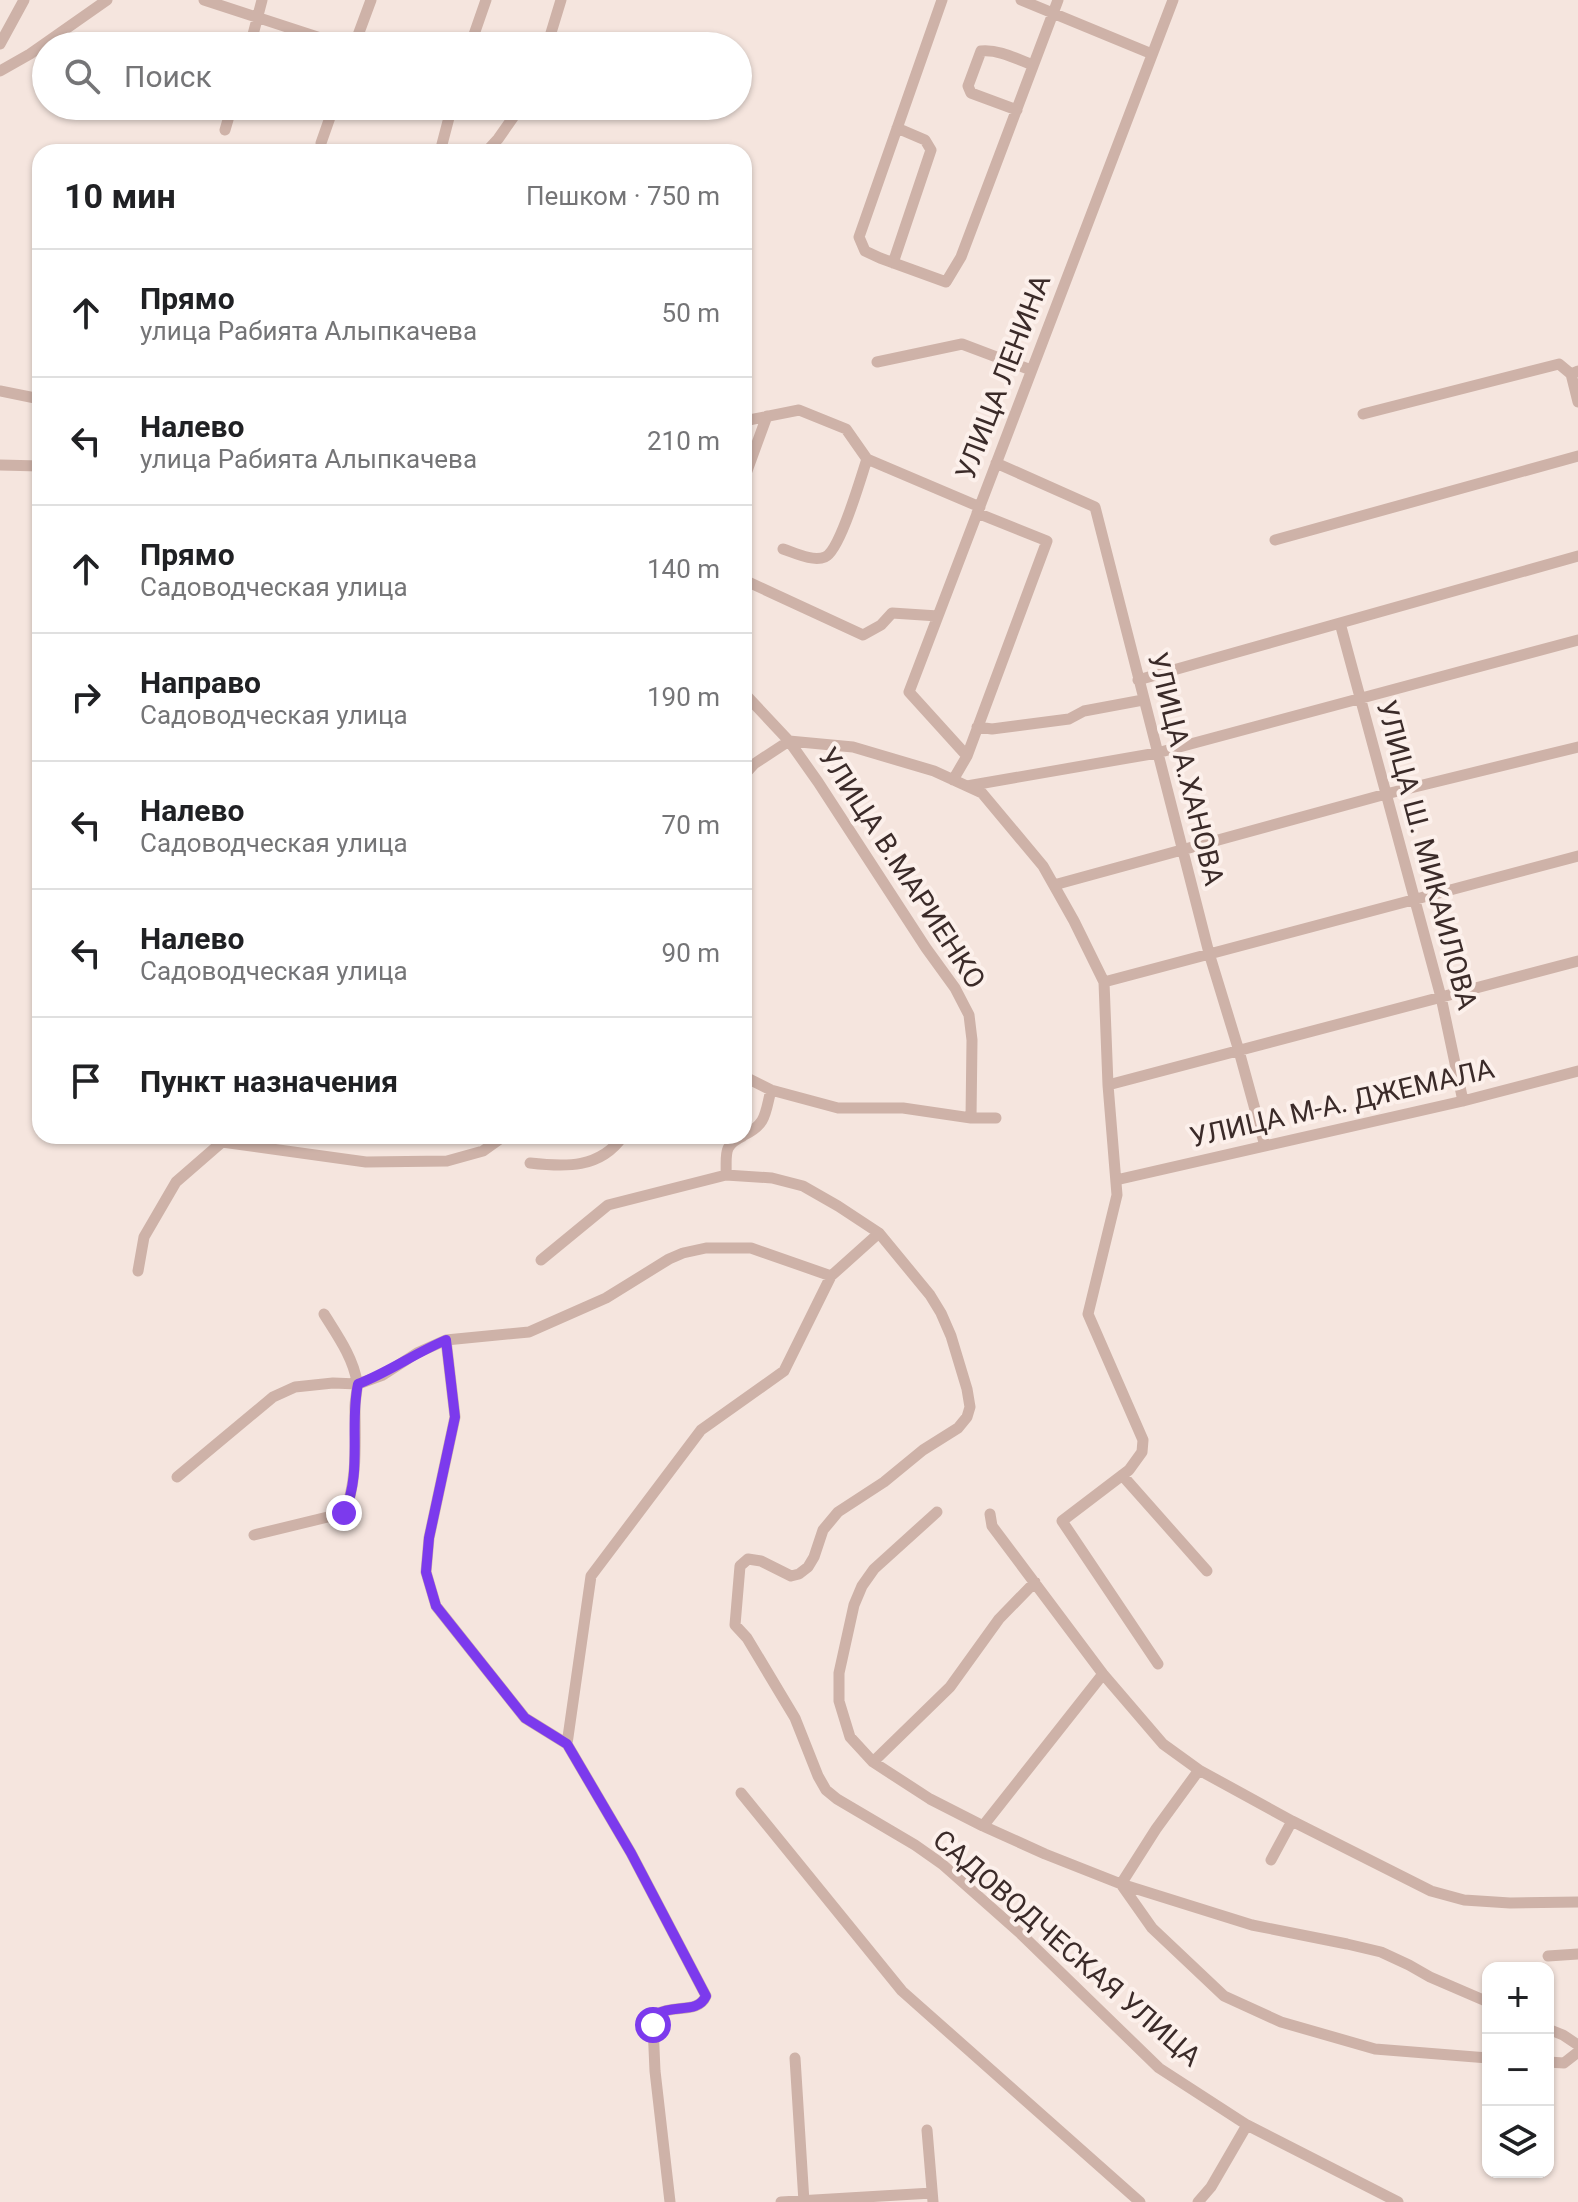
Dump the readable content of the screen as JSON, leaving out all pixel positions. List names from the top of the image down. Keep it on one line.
{"streets":{"street":["УЛИЦА ЛЕНИНА","УЛИЦА А.ХАНОВА","УЛИЦА Ш. МИКАИЛОВА","УЛИЦА В.МАРИЕНКО","УЛИЦА М-А. ДЖЕМАЛА","САДОВОДЧЕСКАЯ УЛИЦА"]},"crossings":[["УЛИЦА ЛЕНИНА","УЛИЦА А.ХАНОВА"],["УЛИЦА А.ХАНОВА","УЛИЦА М-А. ДЖЕМАЛА"],["УЛИЦА Ш. МИКАИЛОВА","УЛИЦА М-А. ДЖЕМАЛА"]],"page":{"search":"Поиск","heading":["10 мин","Пешком · 750 m"],"list":[["Прямо","улица Рабията Алыпкачева","50 m"],["Налево","улица Рабията Алыпкачева","210 m"],["Прямо","Садоводческая улица","140 m"],["Направо","Садоводческая улица","190 m"],["Налево","Садоводческая улица","70 m"],["Налево","Садоводческая улица","90 m"],"Пункт назначения"],"map_buttons":["+","−"]}}
